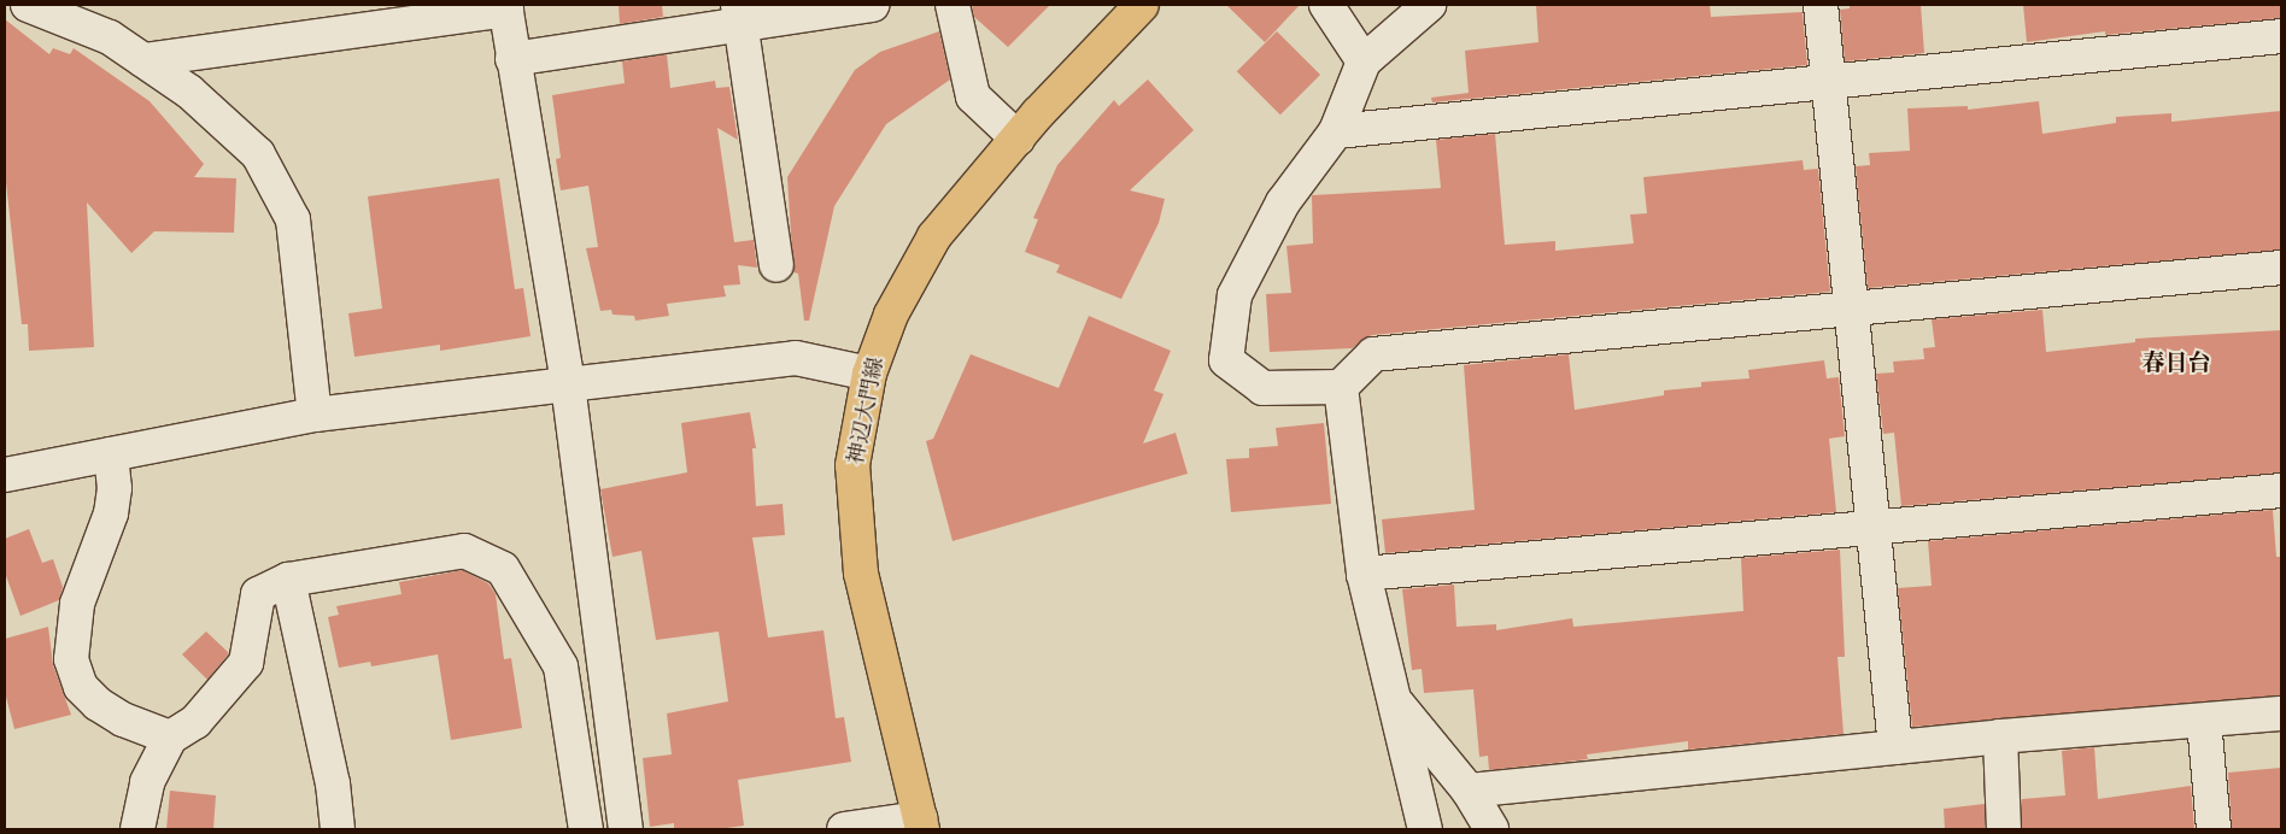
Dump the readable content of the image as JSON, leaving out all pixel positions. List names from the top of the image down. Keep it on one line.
{"streets":{"main road":["神辺大門線"]},"districts":["春日台"]}
